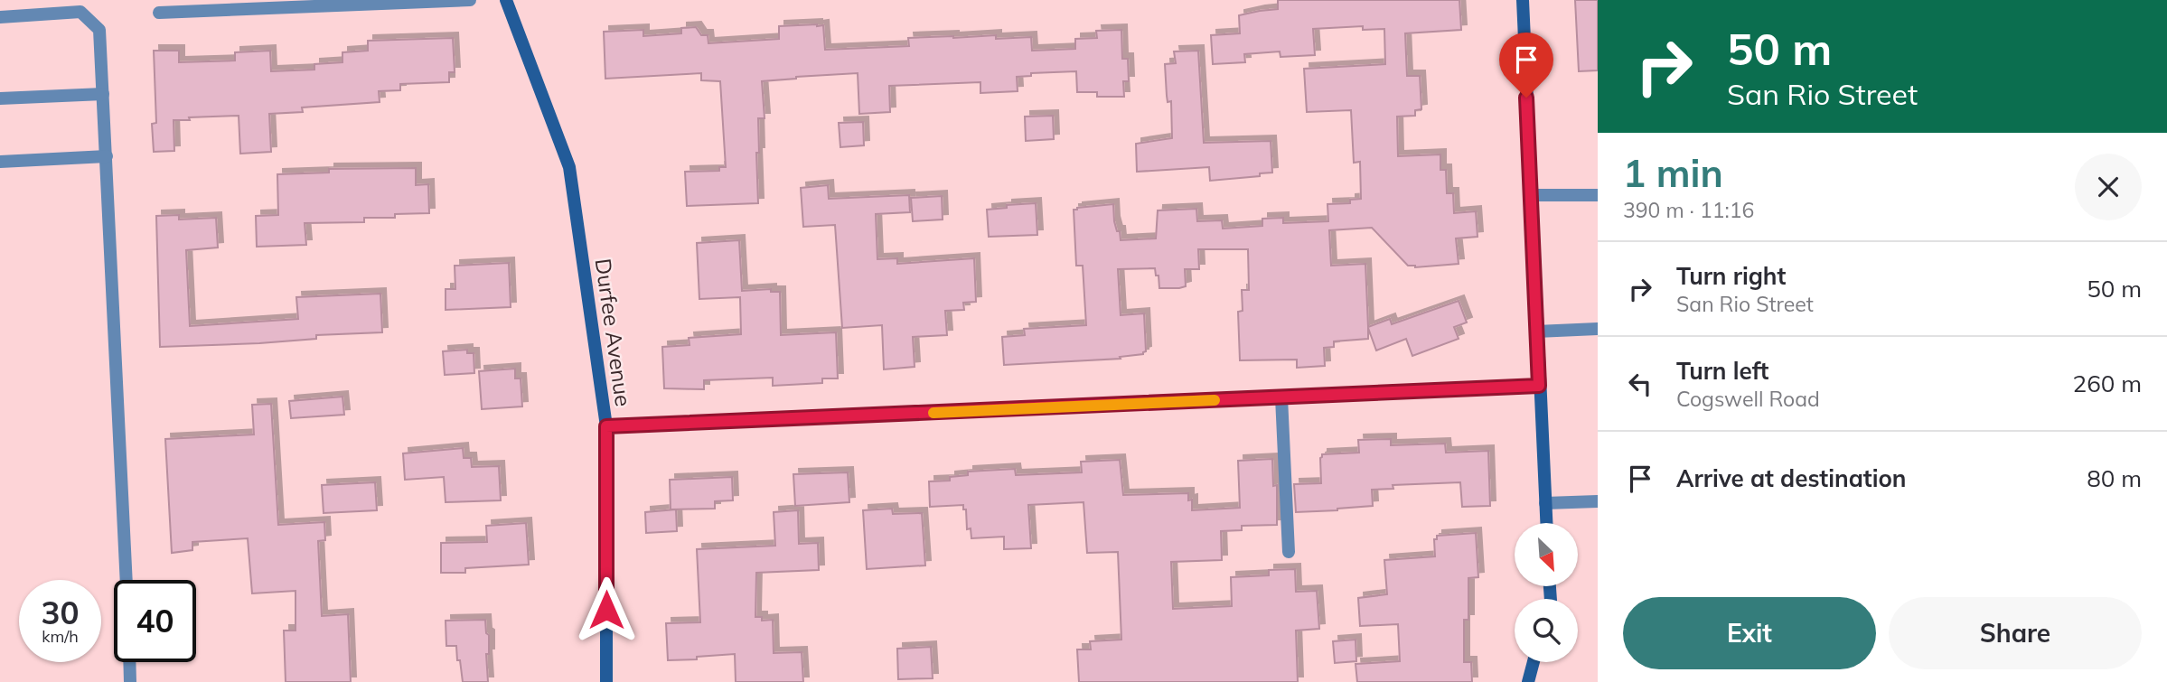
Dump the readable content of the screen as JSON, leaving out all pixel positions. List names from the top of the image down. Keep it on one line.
{"streets":{"street":["Durfee Avenue"]},"north":"bottom right","page":{"turn":["50 m","San Rio Street"],"heading":["1 min","390 m · 11:16"],"list":[{"name":"Turn right","note":"San Rio Street","value":"50 m"},{"name":"Turn left","note":"Cogswell Road","value":"260 m"},{"name":"Arrive at destination","value":"80 m"}],"speed":"30 km/h","limit":"40","buttons":["Exit","Share"]}}
